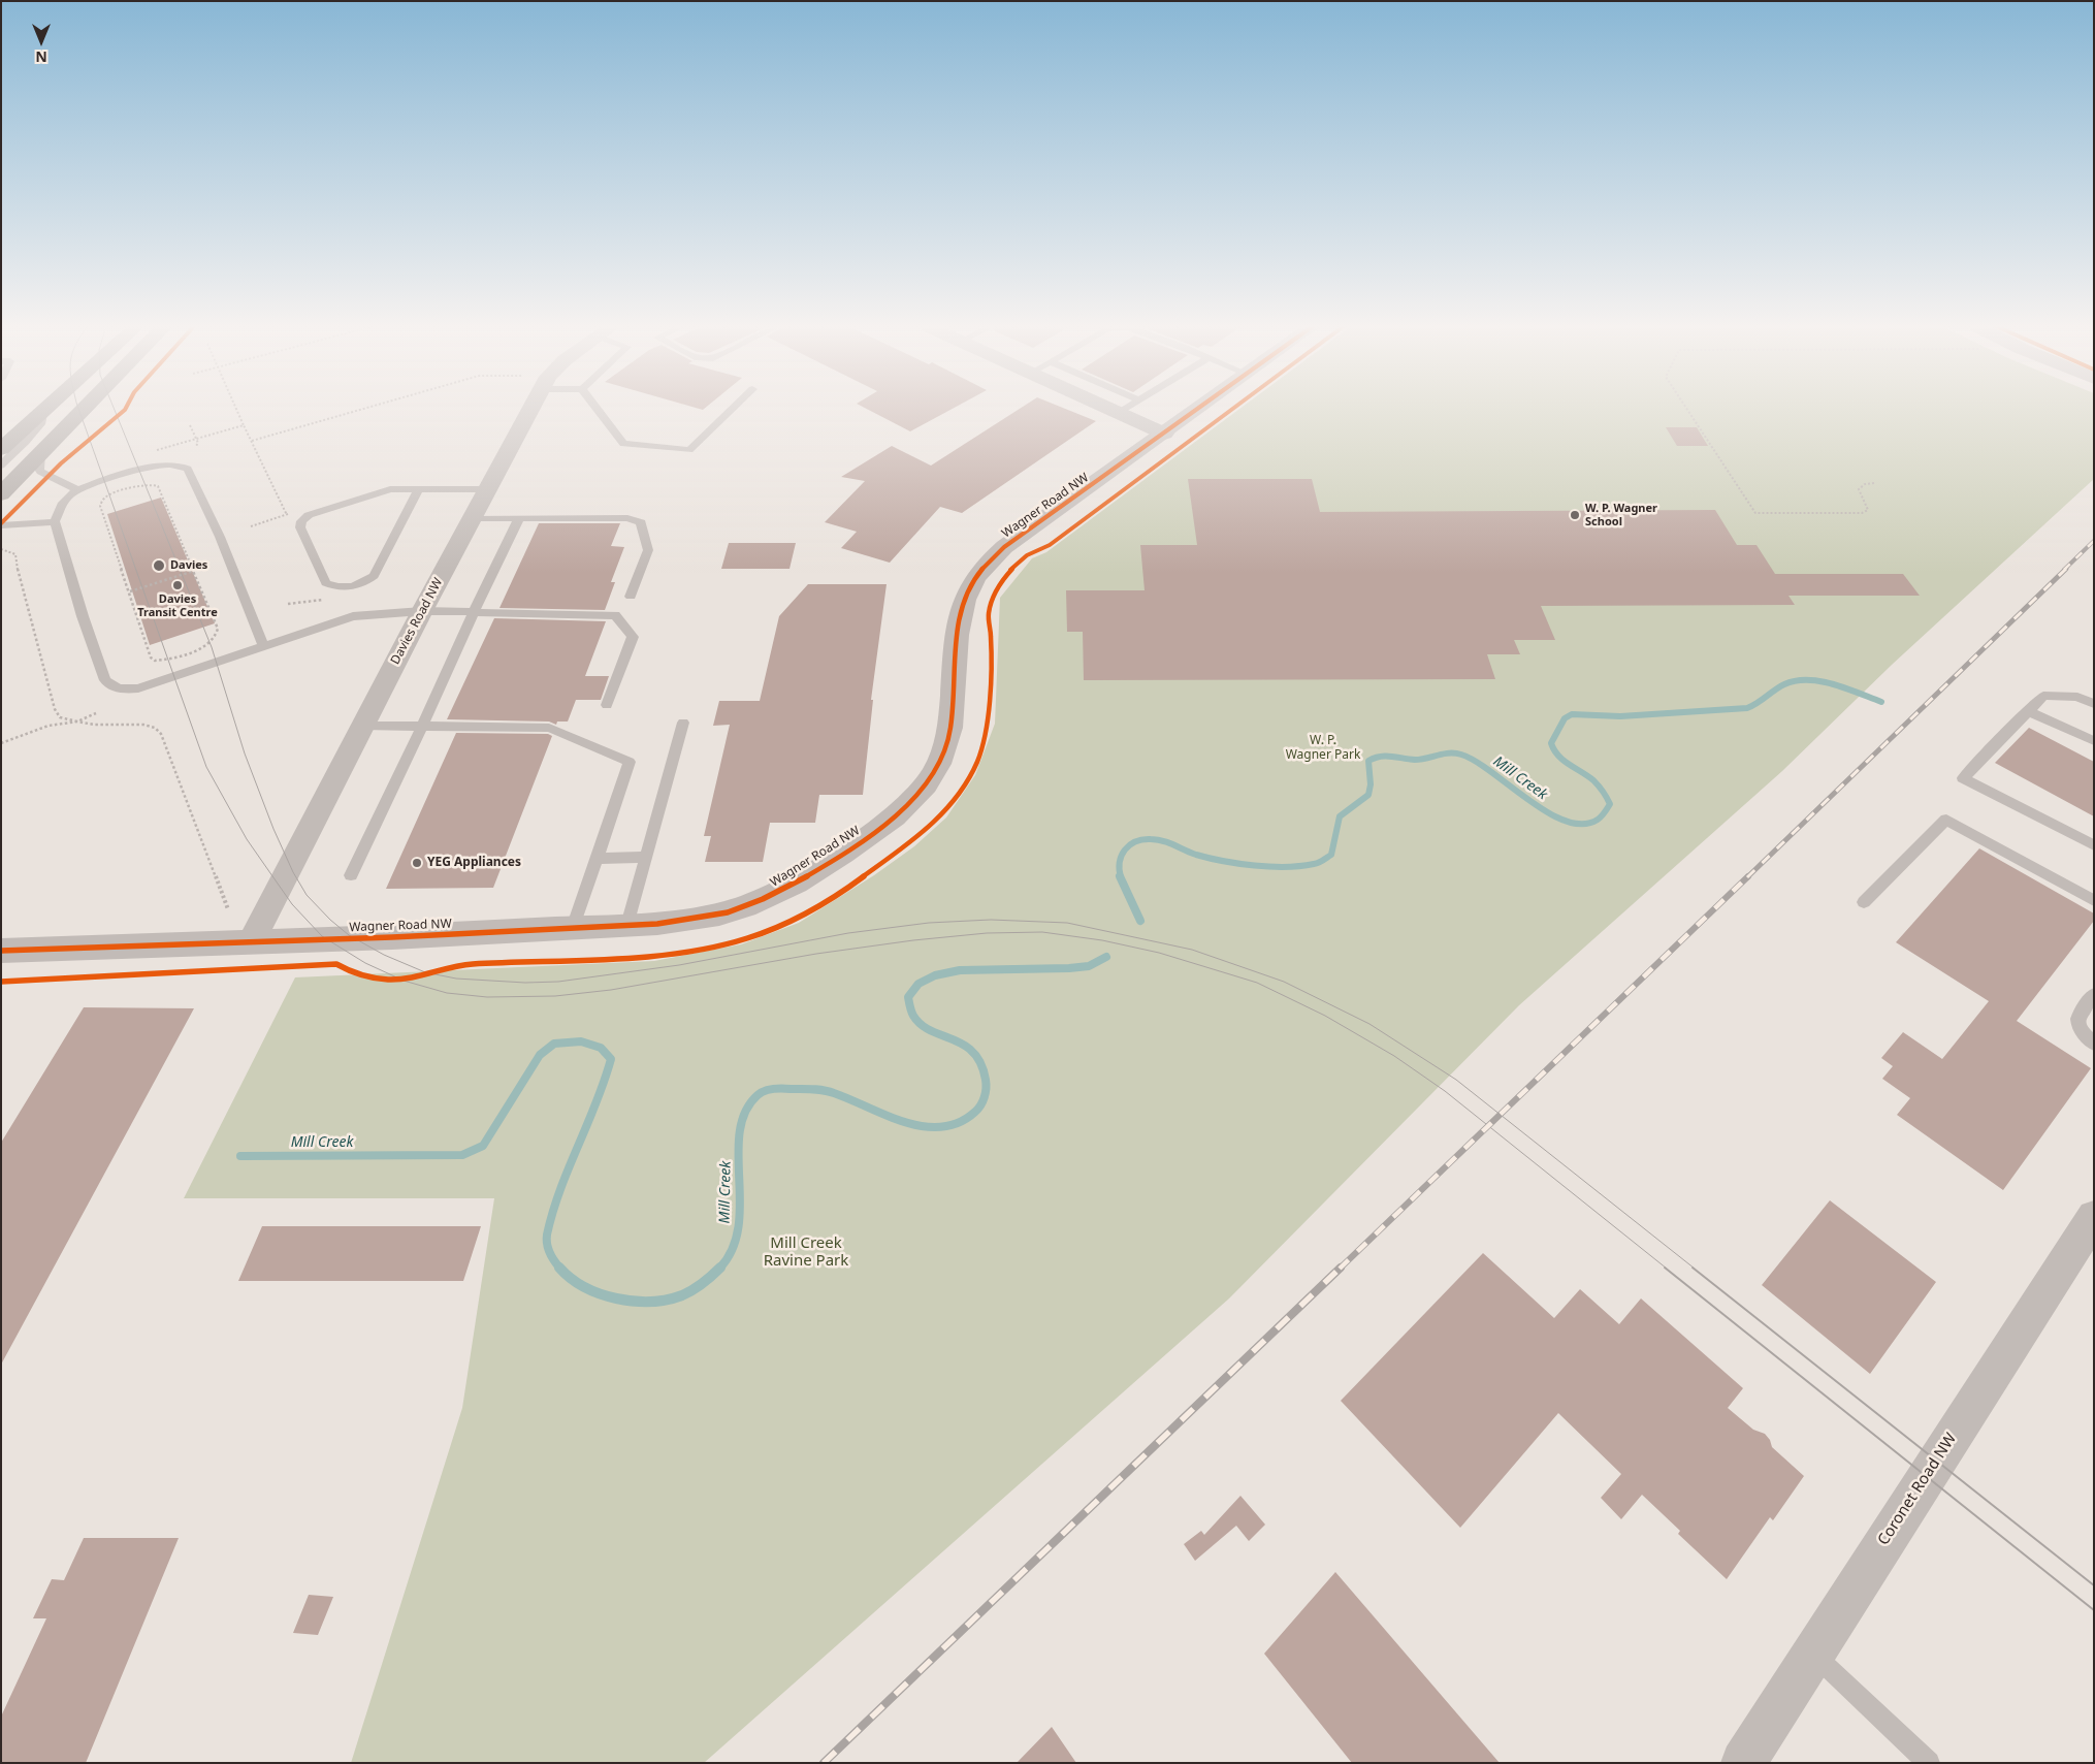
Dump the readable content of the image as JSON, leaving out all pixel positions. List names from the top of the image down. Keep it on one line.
{"streets":{"street":["Wagner Road NW","Davies Road NW","Coronet Road NW"]},"crossings":[["Wagner Road NW","Davies Road NW"]],"water":["Mill Creek"],"parks":["W. P. Wagner Park","Mill Creek Ravine Park"],"places":["W. P. Wagner School","Davies","Davies Transit Centre","YEG Appliances"],"north":"bottom"}
